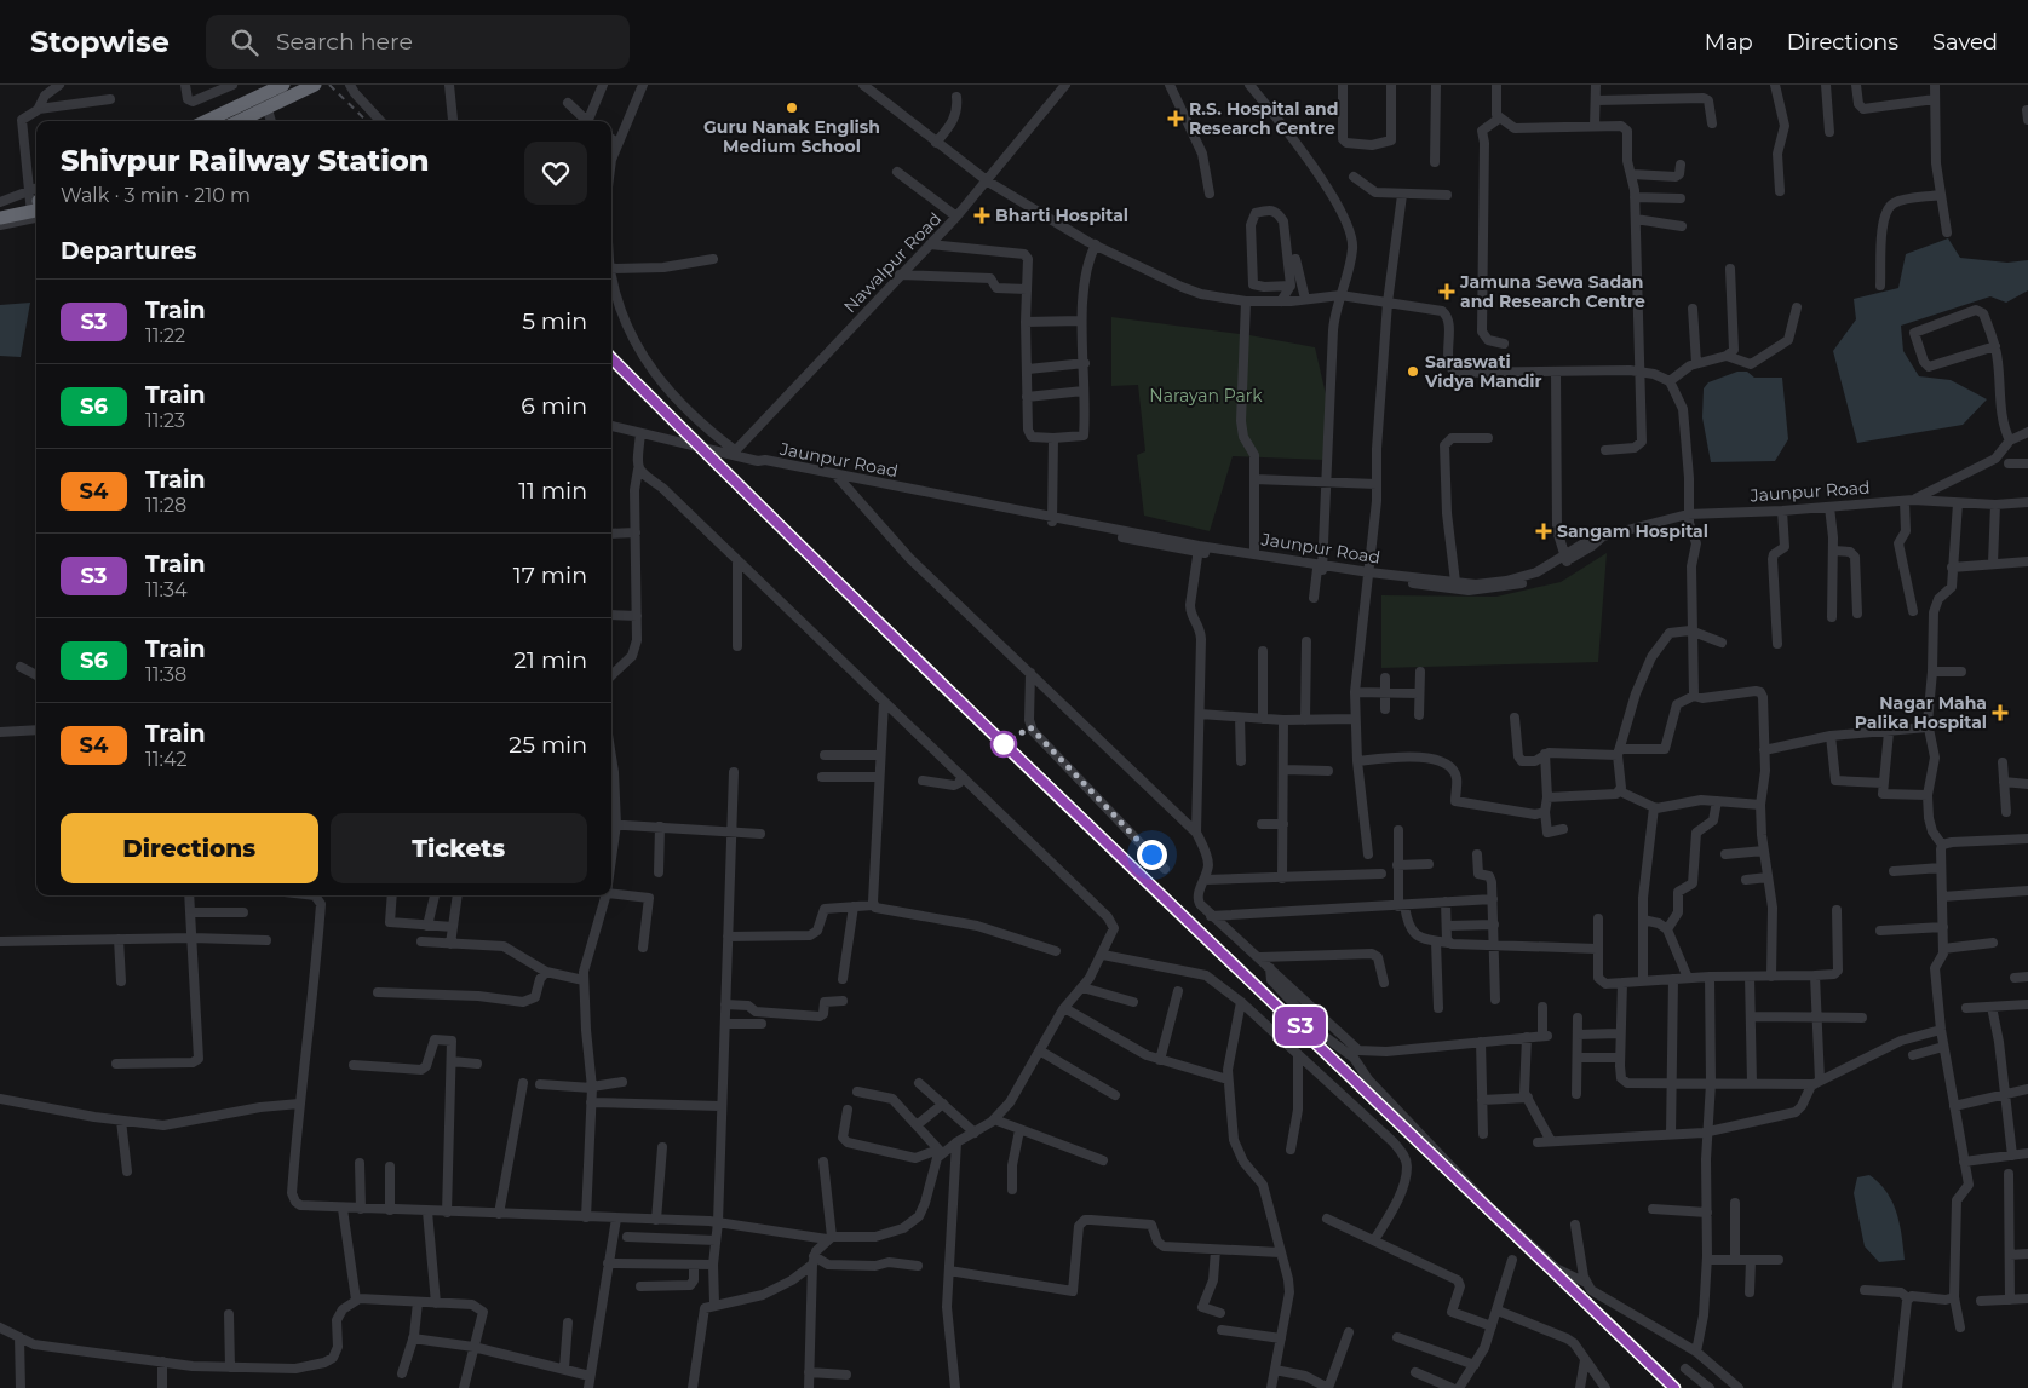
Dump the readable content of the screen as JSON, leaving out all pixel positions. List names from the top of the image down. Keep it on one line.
{"streets":{"street":["Nawalpur Road","Jaunpur Road"]},"crossings":[["Nawalpur Road","Jaunpur Road"]],"parks":["Narayan Park"],"places":{"other":["Guru Nanak English Medium School","Saraswati Vidya Mandir"],"health":["R.S. Hospital and Research Centre","Bharti Hospital","Jamuna Sewa Sadan and Research Centre","Sangam Hospital","Nagar Maha Palika Hospital"]},"page":{"header":"Stopwise","search":"Search here","nav":["Map","Directions","Saved"],"on_map":"S3","heading":[["Shivpur Railway Station","Walk · 3 min · 210 m"],"Departures"],"list":[{"mark":"S3","name":"Train","note":"11:22","value":"5 min"},{"mark":"S6","name":"Train","note":"11:23","value":"6 min"},{"mark":"S4","name":"Train","note":"11:28","value":"11 min"},{"mark":"S3","name":"Train","note":"11:34","value":"17 min"},{"mark":"S6","name":"Train","note":"11:38","value":"21 min"},{"mark":"S4","name":"Train","note":"11:42","value":"25 min"}],"buttons":["Directions","Tickets"]}}
